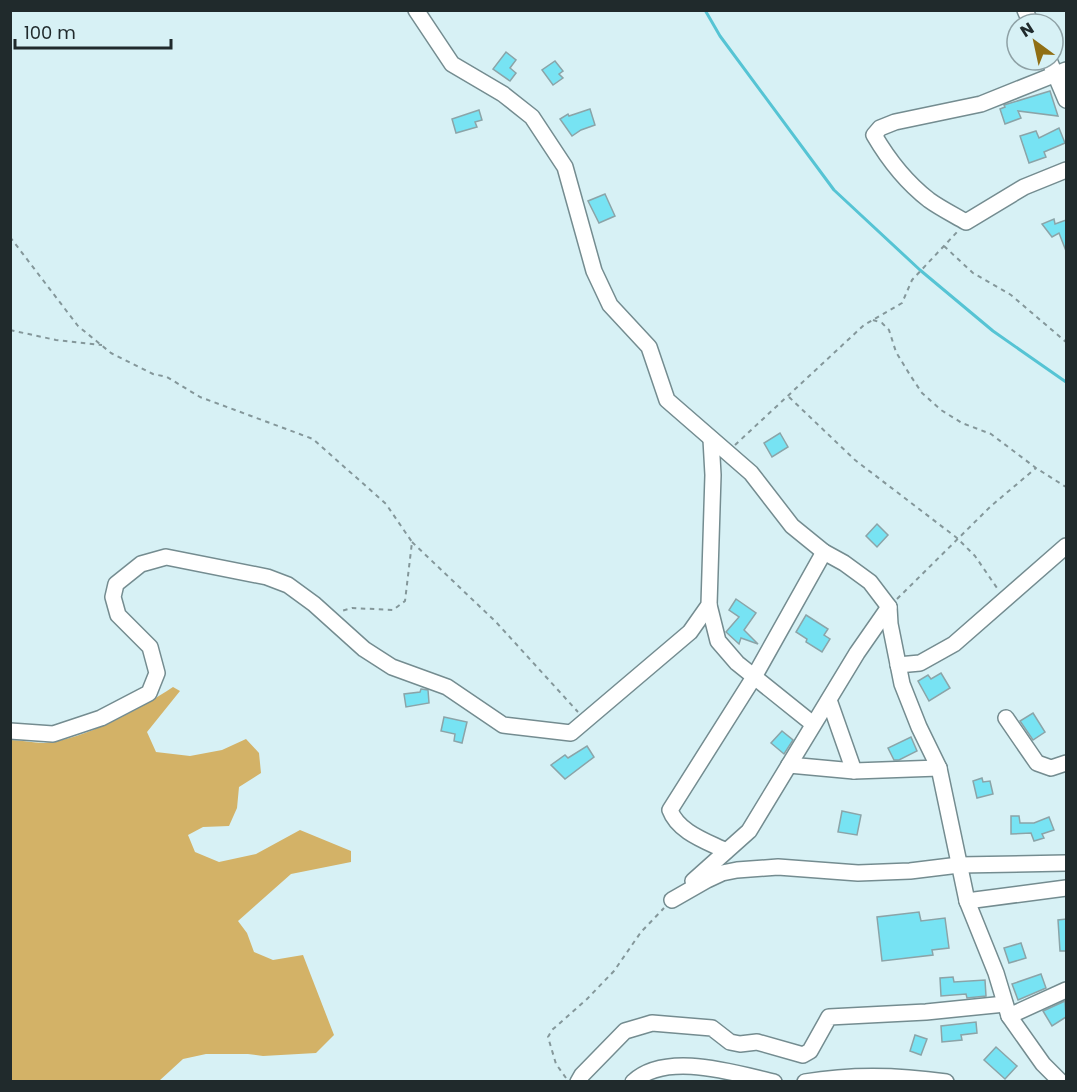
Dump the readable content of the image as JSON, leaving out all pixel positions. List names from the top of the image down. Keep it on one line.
{"scale_bar":"100 m","north":"top left"}
